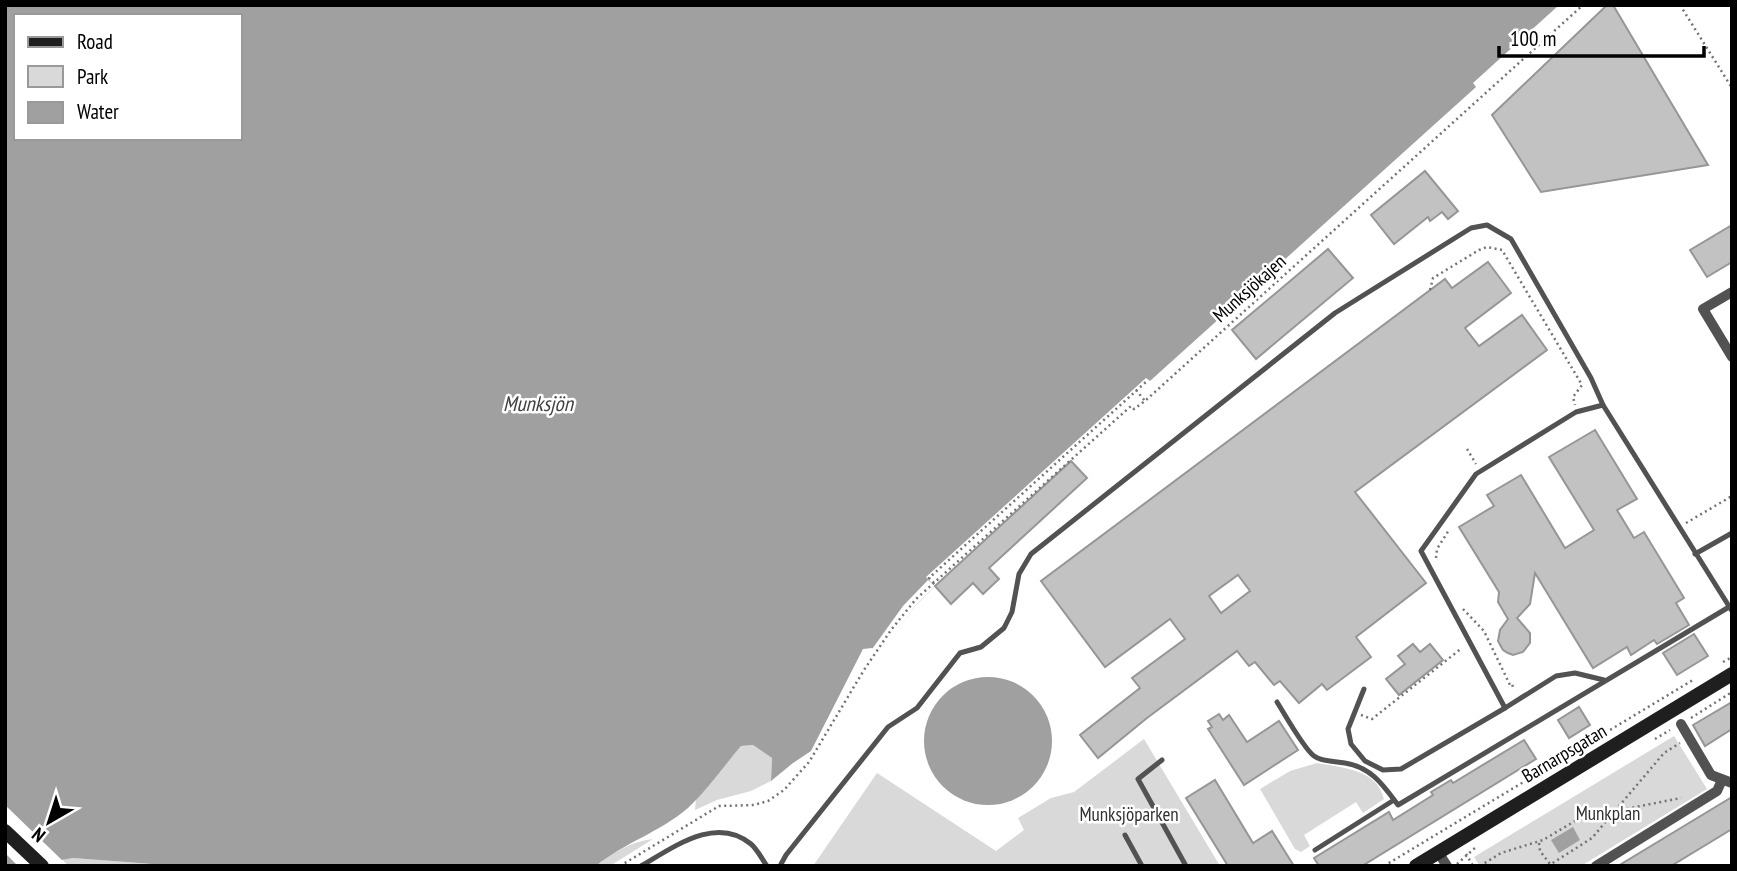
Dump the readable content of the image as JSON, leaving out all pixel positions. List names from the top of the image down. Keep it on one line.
{"streets":{"main road":["Barnarpsgatan"],"path":["Munksjökajen"]},"water":["Munksjön"],"parks":["Munkplan","Munksjöparken"],"legend":["Road","Park","Water"],"scale_bar":"100 m","north":"bottom left"}
